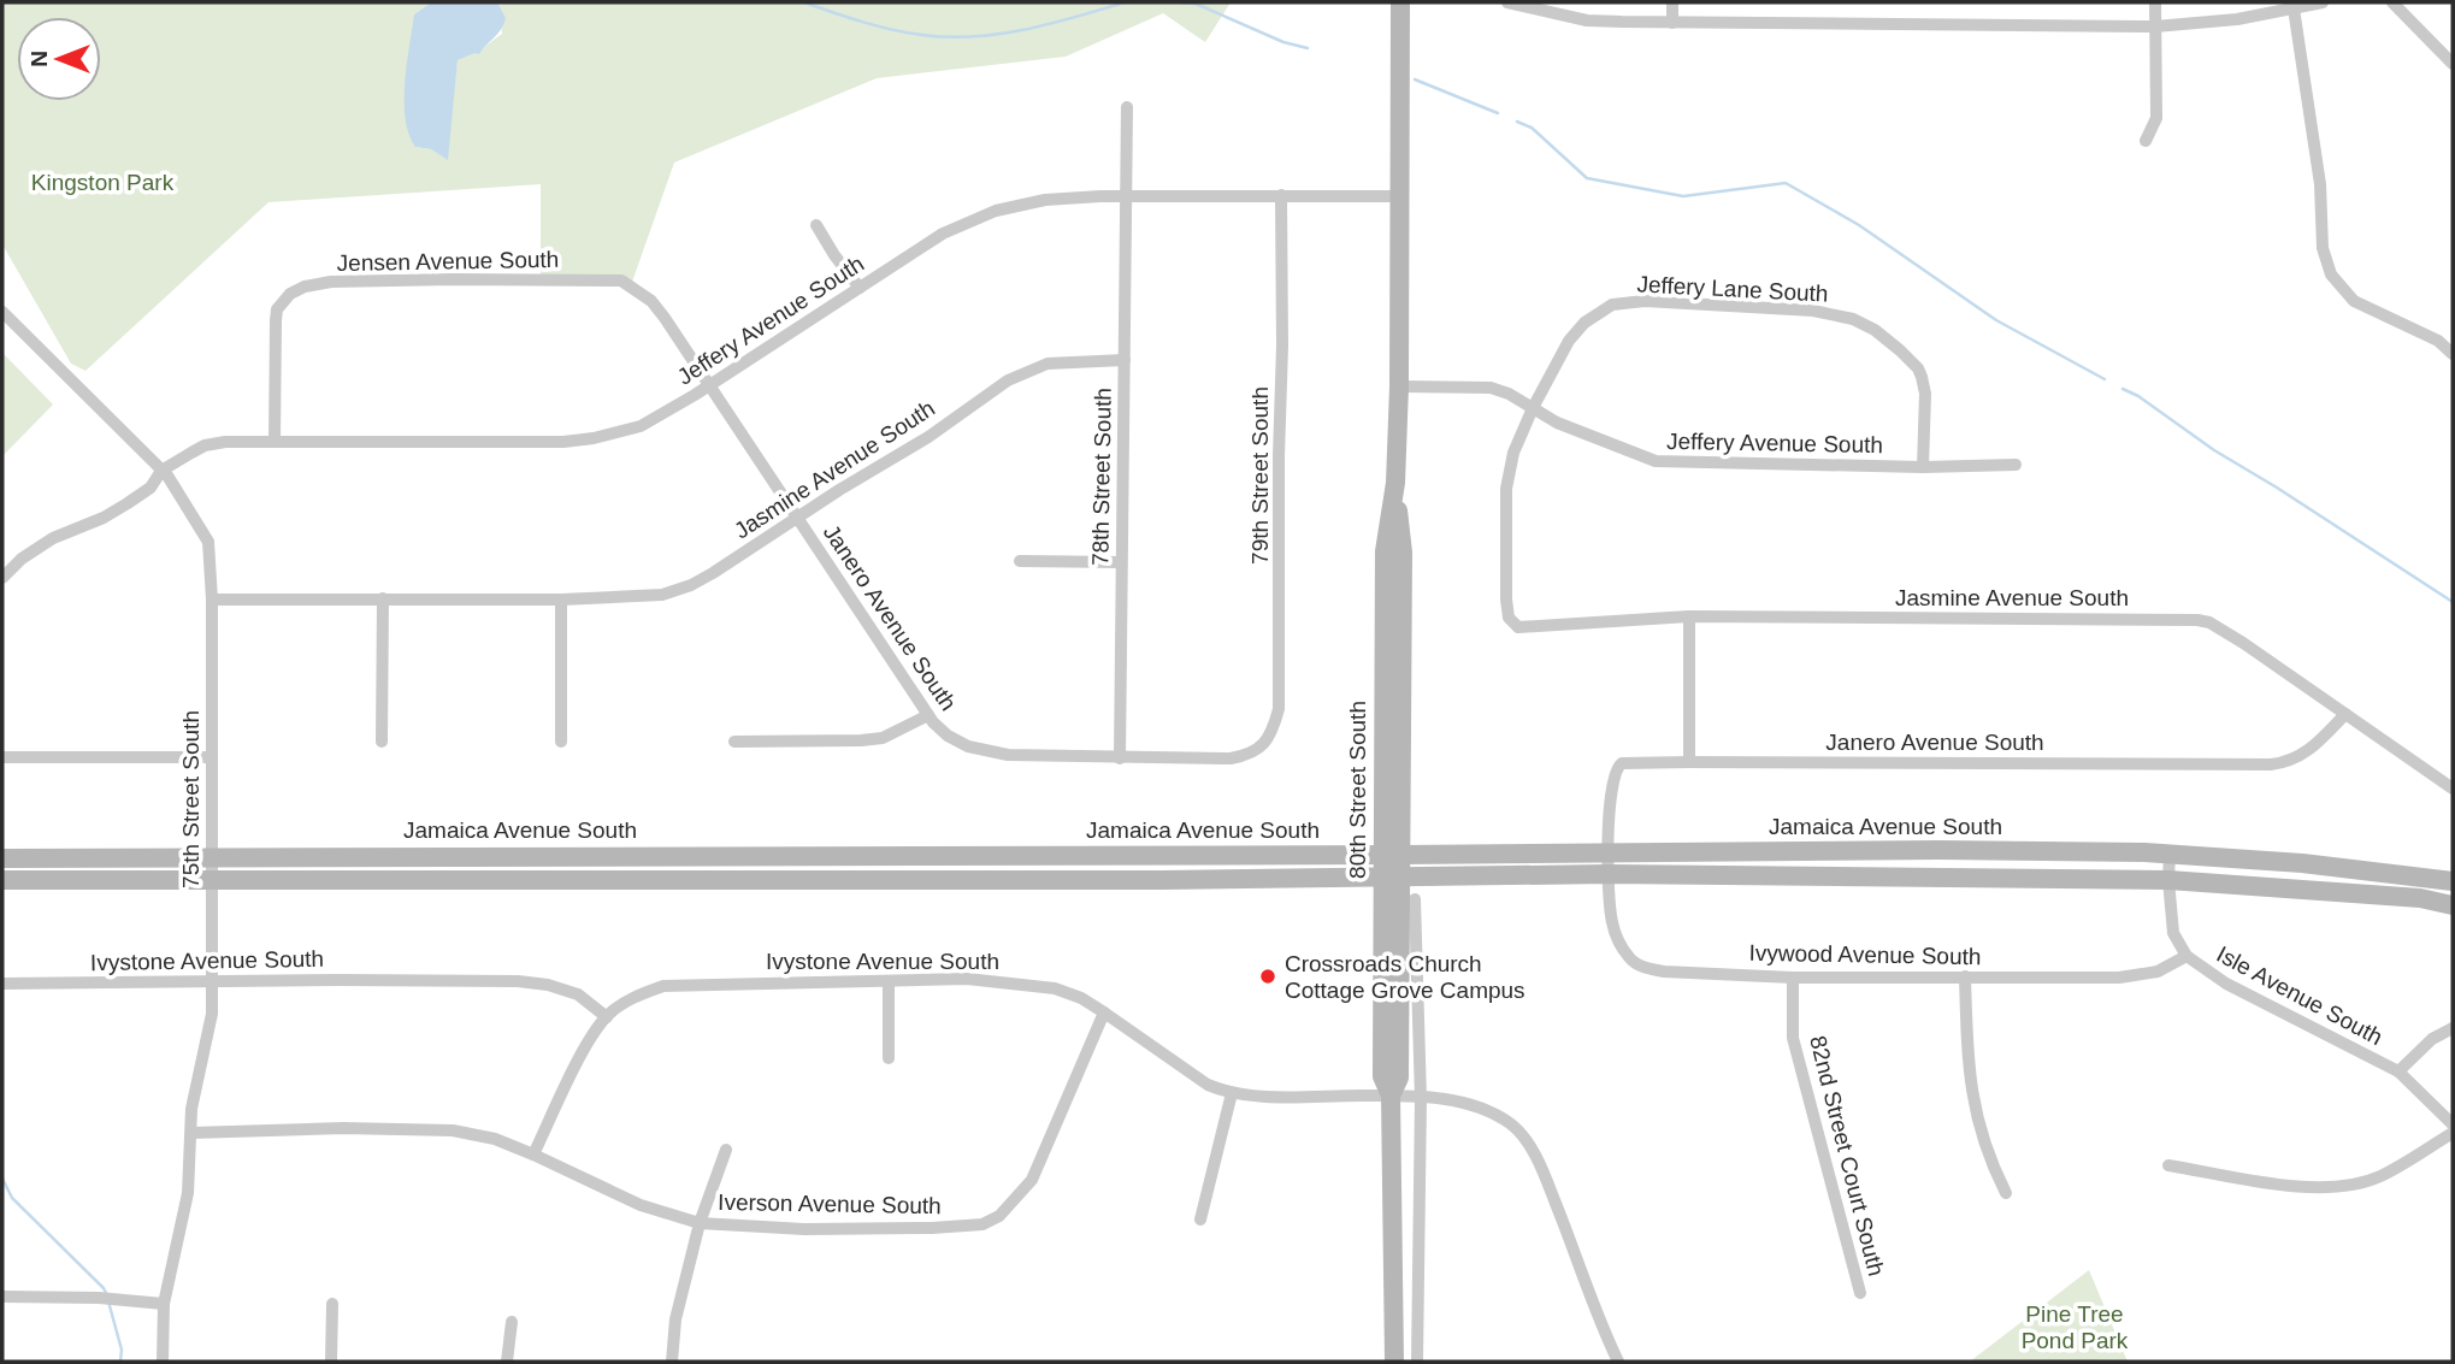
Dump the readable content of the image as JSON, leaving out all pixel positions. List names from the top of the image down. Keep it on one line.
{"streets":{"main road":["80th Street South","Jamaica Avenue South"],"street":["Jensen Avenue South","Jeffery Lane South","Jeffery Avenue South","Jasmine Avenue South","79th Street South","78th Street South","Janero Avenue South","75th Street South","Ivywood Avenue South","Ivystone Avenue South","Isle Avenue South","82nd Street Court South","Iverson Avenue South"]},"crossings":[["Jensen Avenue South","Jeffery Avenue South"],["Jensen Avenue South","Janero Avenue South"],["Jeffery Lane South","Jeffery Avenue South"],["Jeffery Lane South","Jasmine Avenue South"],["Jeffery Avenue South","79th Street South"],["Jeffery Avenue South","78th Street South"],["Jeffery Avenue South","Janero Avenue South"],["Jeffery Avenue South","80th Street South"],["Jeffery Avenue South","75th Street South"],["Jasmine Avenue South","78th Street South"],["Jasmine Avenue South","Janero Avenue South"],["Jasmine Avenue South","75th Street South"],["79th Street South","Janero Avenue South"],["78th Street South","Janero Avenue South"],["Janero Avenue South","Jamaica Avenue South"],["Janero Avenue South","Ivywood Avenue South"],["80th Street South","Jamaica Avenue South"],["80th Street South","Ivystone Avenue South"],["75th Street South","Jamaica Avenue South"],["75th Street South","Ivystone Avenue South"],["75th Street South","Iverson Avenue South"],["Jamaica Avenue South","Ivywood Avenue South"],["Jamaica Avenue South","Isle Avenue South"],["Ivywood Avenue South","Isle Avenue South"],["Ivywood Avenue South","82nd Street Court South"],["Ivystone Avenue South","Iverson Avenue South"]],"parks":["Kingston Park","Pine Tree Pond Park"],"places":["Crossroads Church Cottage Grove Campus"],"north":"left"}
